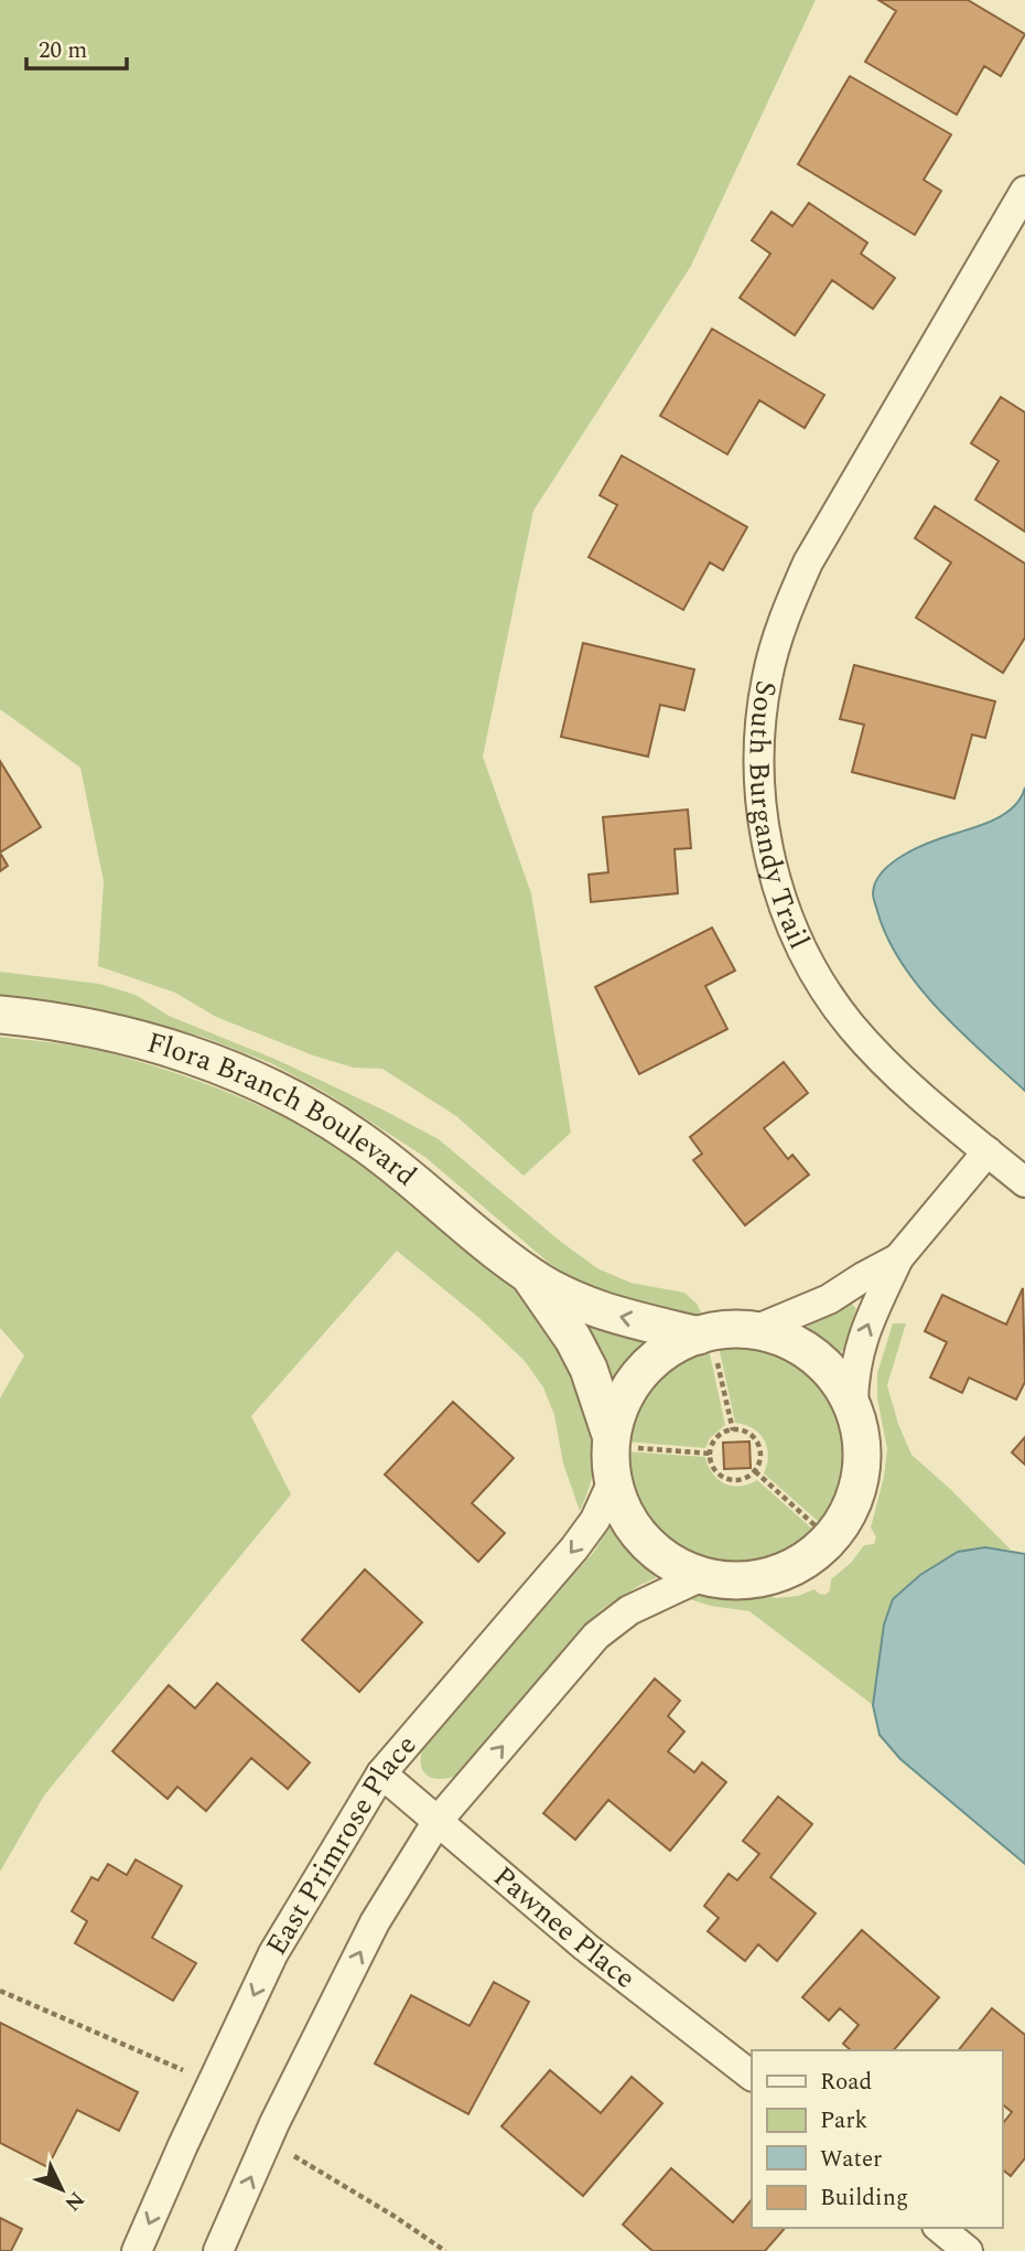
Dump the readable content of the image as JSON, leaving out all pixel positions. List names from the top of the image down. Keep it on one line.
{"streets":{"street":["South Burgandy Trail","Flora Branch Boulevard","East Primrose Place","Pawnee Place"]},"crossings":[["Flora Branch Boulevard","East Primrose Place"],["East Primrose Place","Pawnee Place"]],"legend":["Road","Park","Water","Building"],"scale_bar":"20 m","north":"bottom right"}
